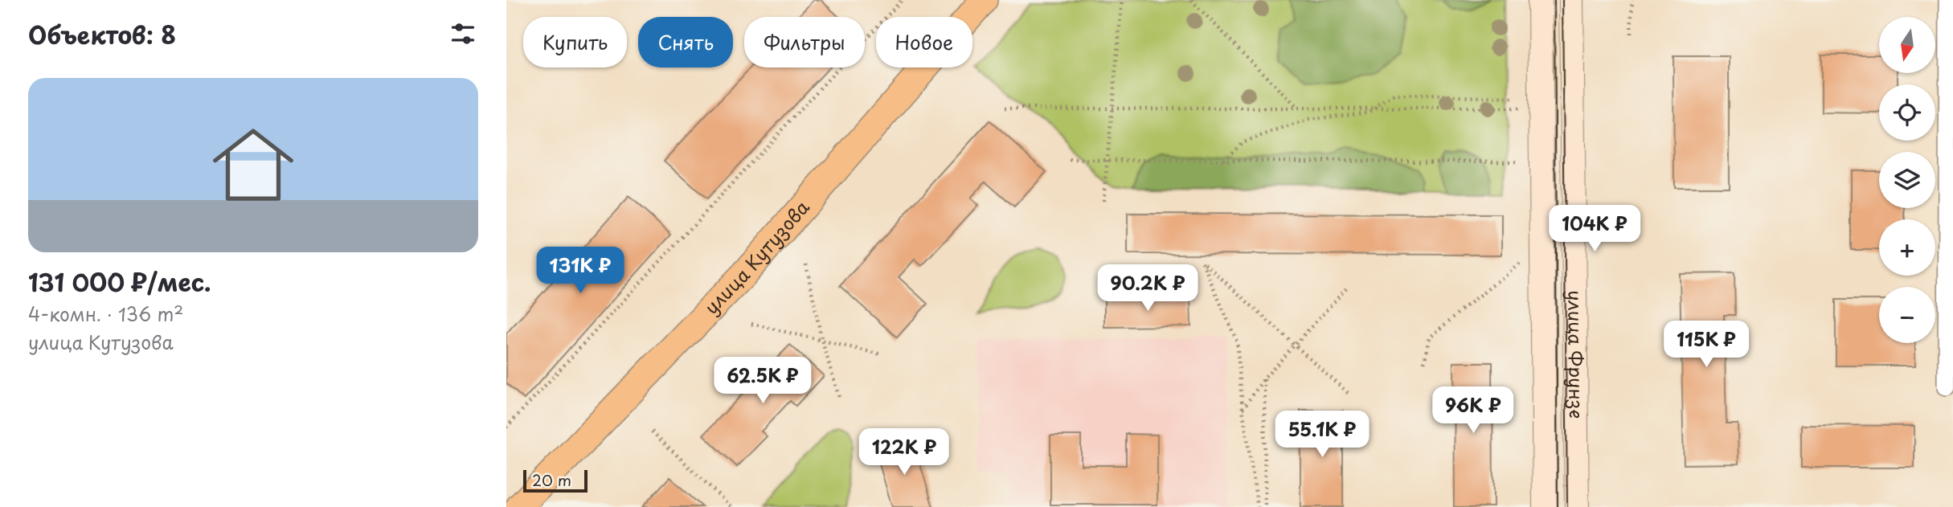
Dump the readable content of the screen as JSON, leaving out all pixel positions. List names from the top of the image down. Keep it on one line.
{"streets":{"main road":["улица Кутузова","улица Фрунзе"]},"scale_bar":"20 m","north":"bottom","page":{"heading":"Объектов: 8","map_buttons":["+","−"],"chip":["Купить","Снять","Фильтры","Новое"],"list":[{"name":"131 000 ₽/мес.","note":"4-комн. · 136 m² · улица Кутузова"}],"price":["104K ₽","131K ₽","90.2K ₽","115K ₽","62.5K ₽","96K ₽","55.1K ₽","122K ₽"],"scale":"20 m"}}
